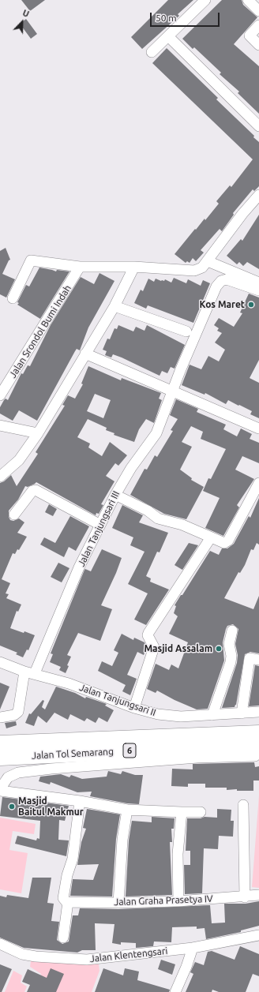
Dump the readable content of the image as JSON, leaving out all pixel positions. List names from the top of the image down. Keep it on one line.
{"streets":{"highway":["6","Jalan Tol Semarang"],"street":["Jalan Srondol Bumi Indah","Jalan Tanjungsari III","Jalan Tanjungsari II","Jalan Graha Prasetya IV","Jalan Klentengsari"]},"crossings":[["Jalan Tanjungsari III","Jalan Tanjungsari II"]],"places":["Kos Maret","Masjid Assalam","Masjid Baitul Makmur"],"scale_bar":"50 m","north":"top right"}
